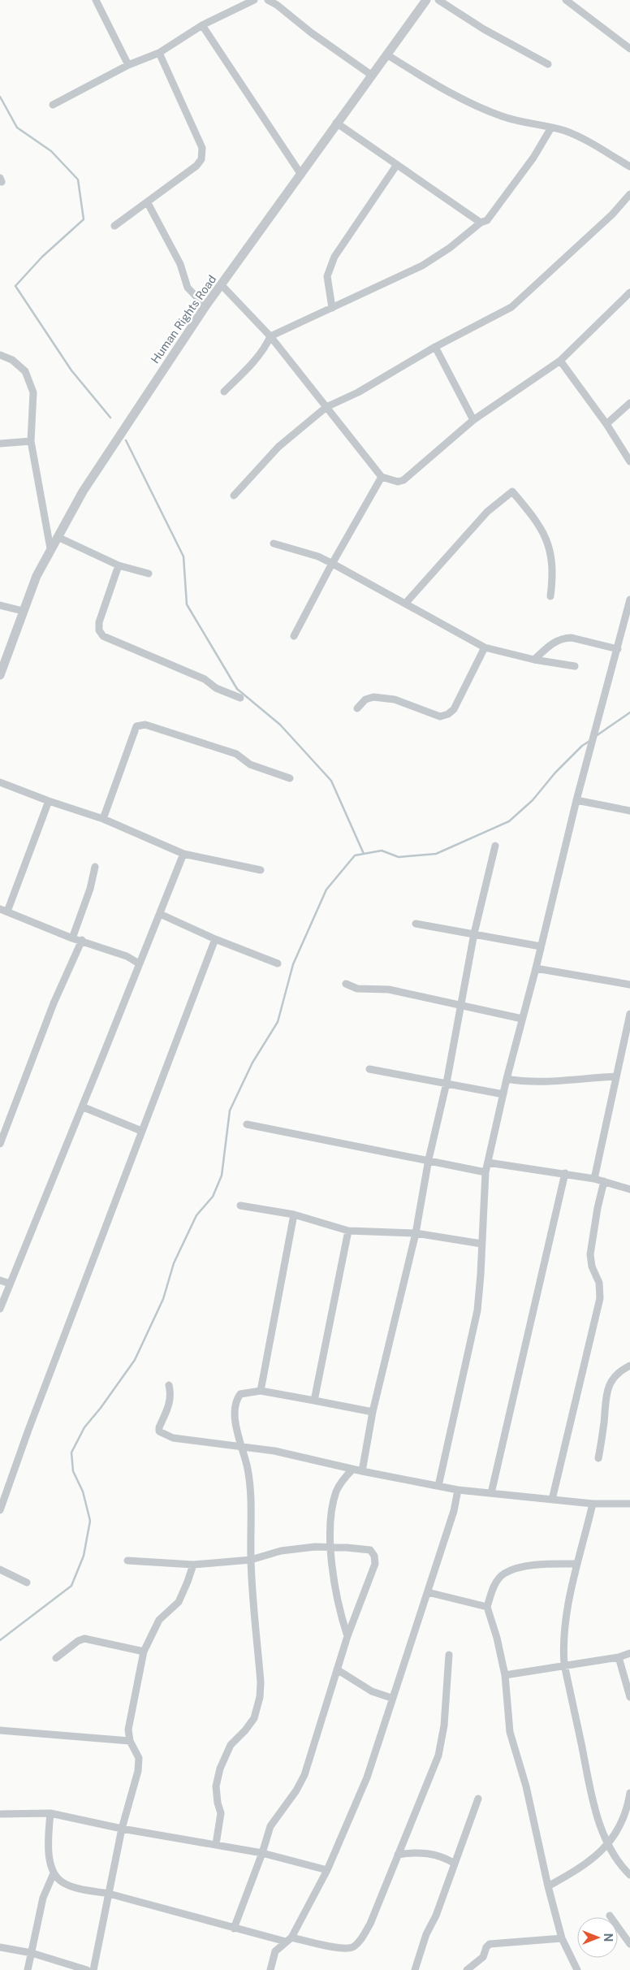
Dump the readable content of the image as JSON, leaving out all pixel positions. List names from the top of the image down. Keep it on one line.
{"streets":{"street":["Human Rights Road"]},"north":"right"}
